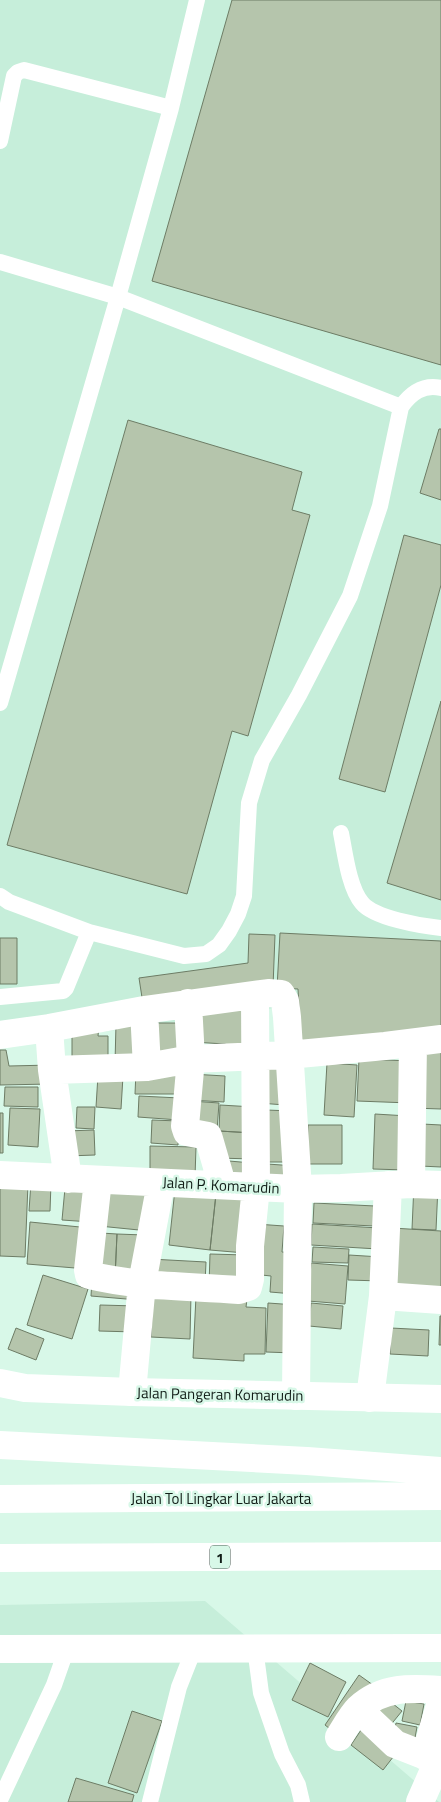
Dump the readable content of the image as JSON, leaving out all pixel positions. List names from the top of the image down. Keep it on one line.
{"streets":{"main road":["Jalan P. Komarudin","Jalan Pangeran Komarudin","Jalan Tol Lingkar Luar Jakarta","1"]}}
